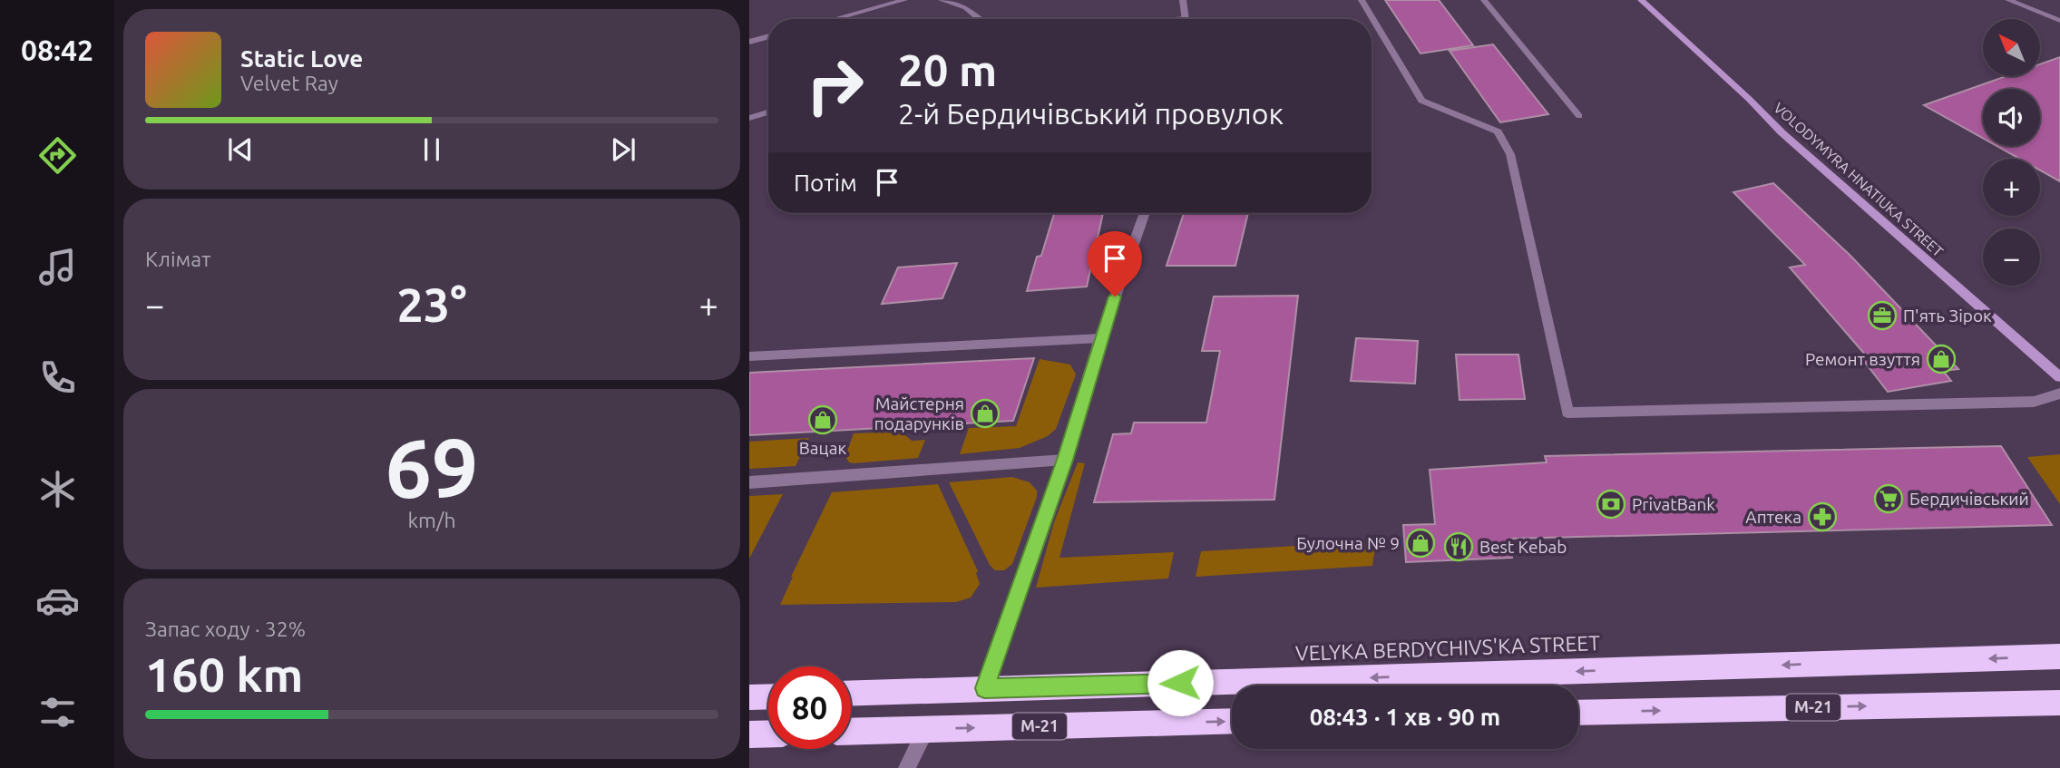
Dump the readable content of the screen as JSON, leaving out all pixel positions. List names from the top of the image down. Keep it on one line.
{"streets":{"highway":["VELYKA BERDYCHIVS'KA STREET","М-21"],"main road":["VOLODYMYRA HNATIUKA STREET"]},"places":{"office":["П'ять Зірок"],"shop":["Ремонт взуття","Майстерня подарунків","Вацак","Булочна № 9"],"supermarket":["Бердичівський"],"bank":["PrivatBank"],"pharmacy":["Аптека"],"restaurant":["Best Kebab"]},"north":"top left","page":{"tabs":"08:42","map_buttons":["+","−"],"turn":["20 m","2-й Бердичівський провулок"],"song":["Static Love","Velvet Ray"],"then":"Потім","tile":["Клімат",["69","km/h"],["Запас ходу · 32%","160 km"]],"heat":["−","23°","+"],"limit":"80","trip":"08:43 · 1 хв · 90 m"}}
